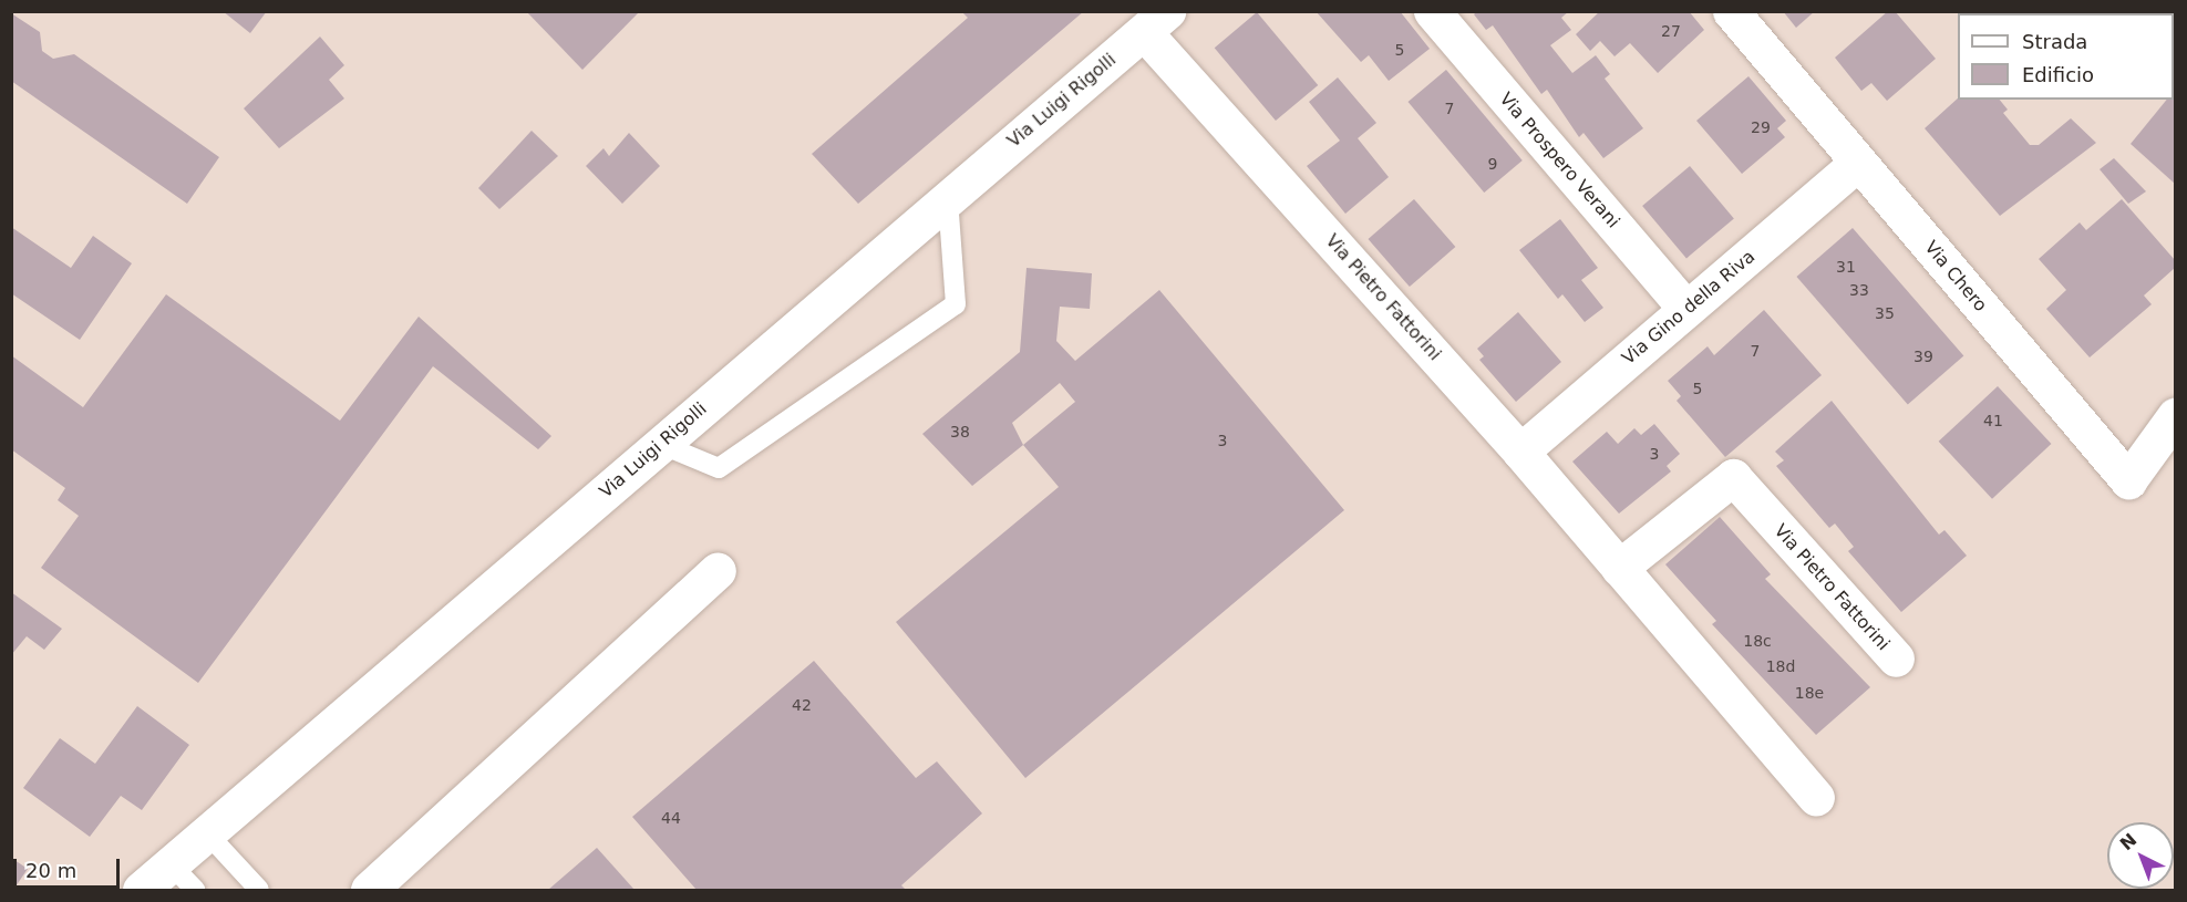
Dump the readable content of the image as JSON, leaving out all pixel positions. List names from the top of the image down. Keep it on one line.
{"streets":{"street":["Via Luigi Rigolli","Via Prospero Verani","Via Chero","Via Pietro Fattorini","Via Gino della Riva"]},"crossings":[["Via Luigi Rigolli","Via Pietro Fattorini"],["Via Prospero Verani","Via Gino della Riva"],["Via Chero","Via Gino della Riva"],["Via Pietro Fattorini","Via Gino della Riva"]],"house_numbers":["27","5","7","29","9","31","33","35","7","39","5","41","38","3","3","18c","18d","18e","42","44"],"legend":["Strada","Edificio"],"scale_bar":"20 m","north":"top left"}
